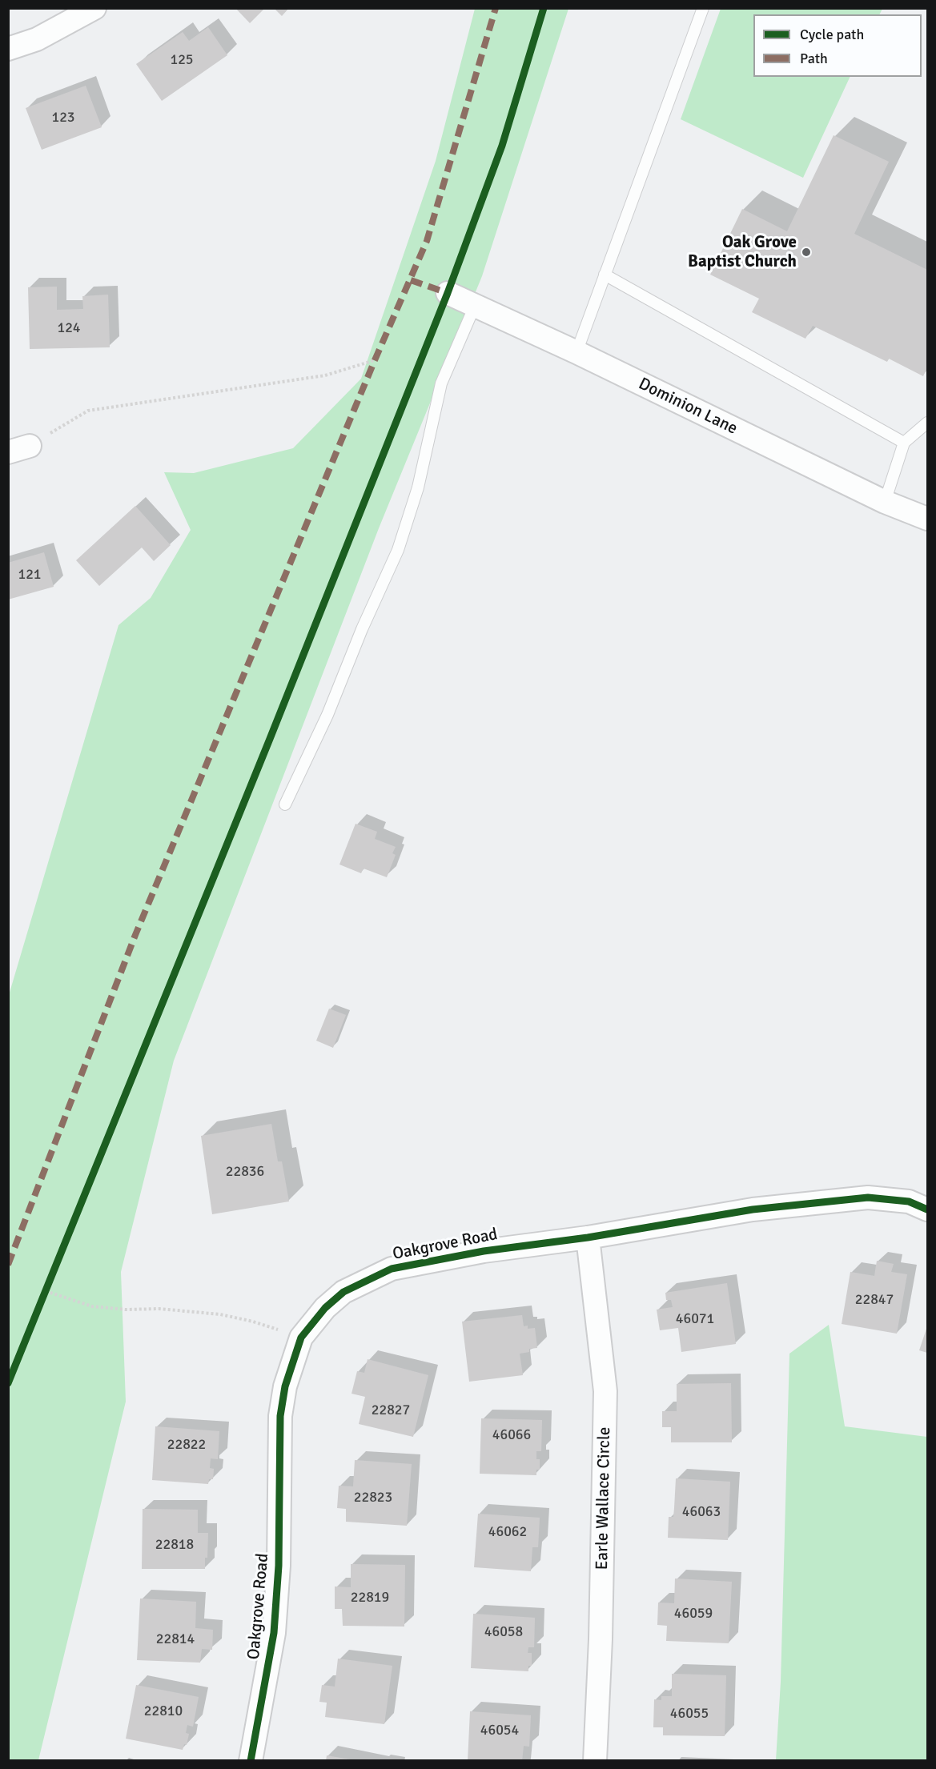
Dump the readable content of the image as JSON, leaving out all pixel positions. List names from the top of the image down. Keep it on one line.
{"streets":{"street":["Dominion Lane","Oakgrove Road","Earle Wallace Circle"]},"crossings":[["Oakgrove Road","Earle Wallace Circle"]],"places":["Oak Grove Baptist Church"],"house_numbers":["125","123","124","121","22836","22847","46071","22827","46066","22822","22823","46063","46062","22818","22819","46059","46058","22814","22810","46055","46054"],"legend":["Cycle path","Path"]}
